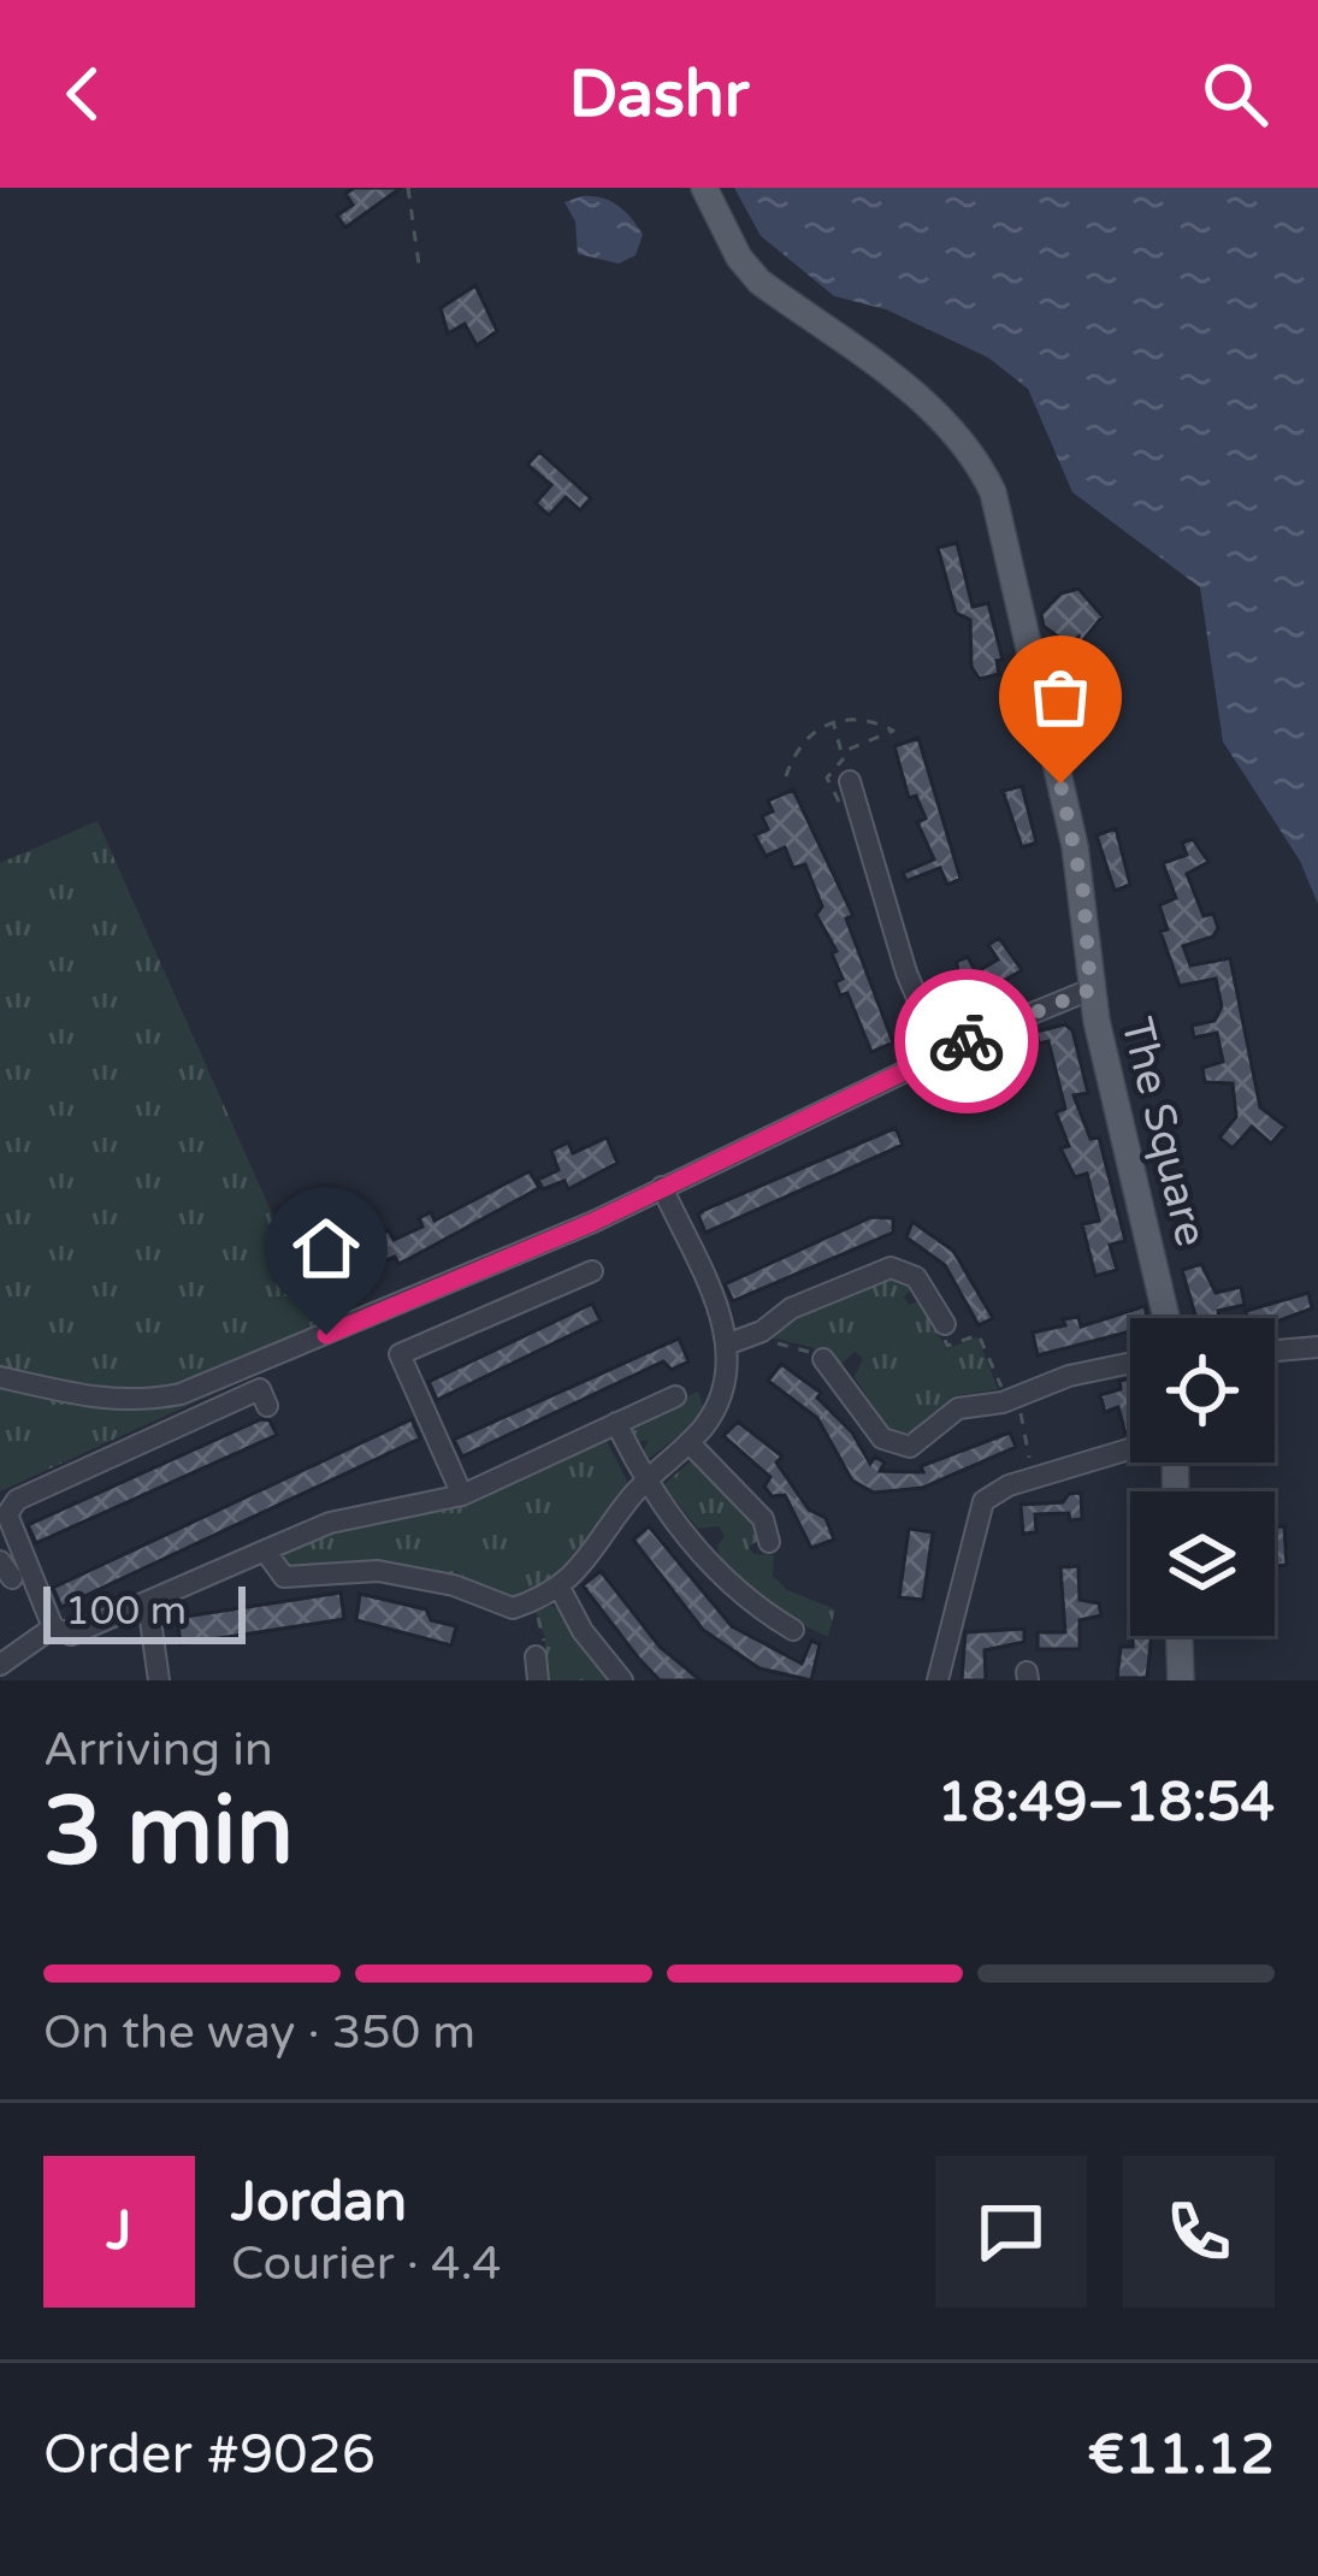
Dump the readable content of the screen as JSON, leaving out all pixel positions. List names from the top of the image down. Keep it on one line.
{"streets":{"main road":["The Square"]},"scale_bar":"100 m","page":{"header":"Dashr","scale":"100 m","heading":["3 min","Arriving in","18:49–18:54"],"panel":["Jordan","Courier · 4.4","Order #9026","€11.12"],"bar":"On the way · 350 m","round":"J"}}
